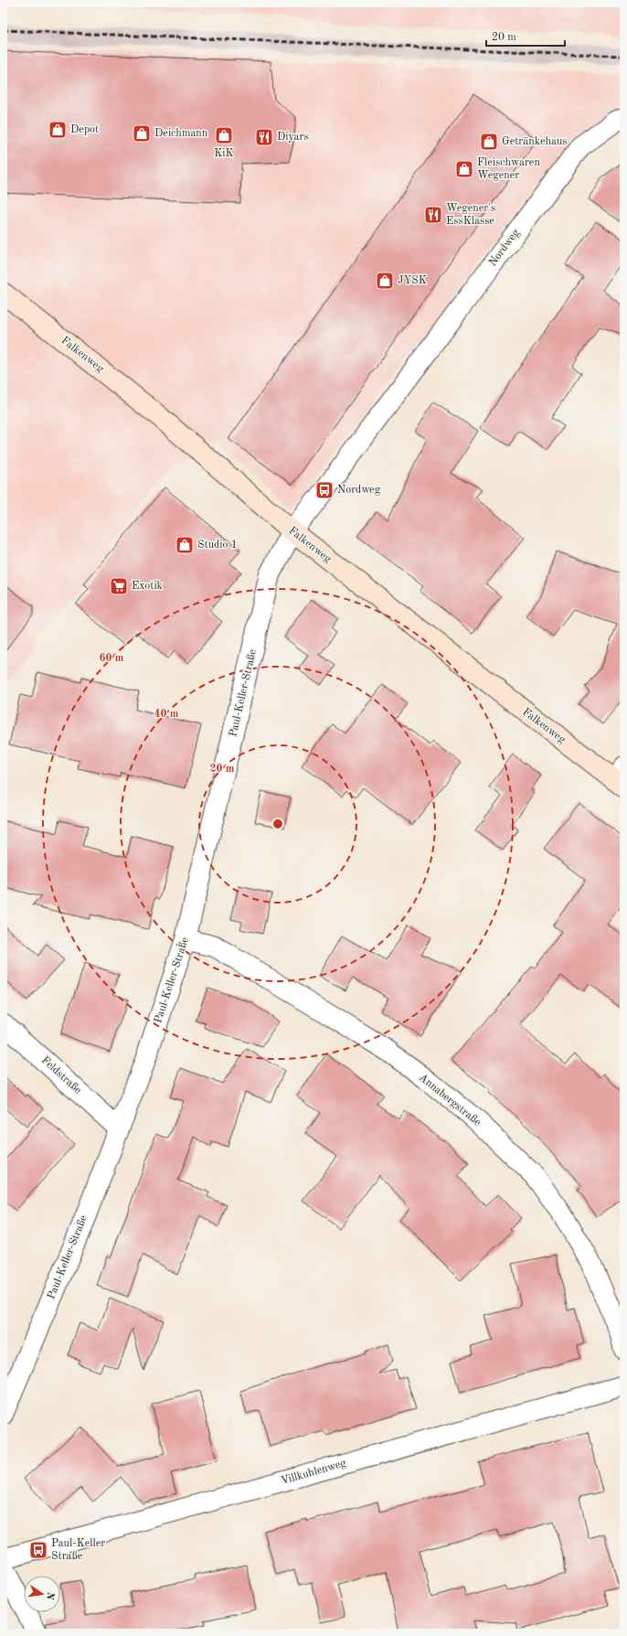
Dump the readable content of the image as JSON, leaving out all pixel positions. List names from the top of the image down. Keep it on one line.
{"streets":{"main road":["Falkenweg"],"street":["Nordweg","Paul-Keller-Straße","Feldstraße","Annabergstraße","Villkuhlenweg"]},"crossings":[["Nordweg","Falkenweg"],["Nordweg","Paul-Keller-Straße"],["Falkenweg","Paul-Keller-Straße"],["Paul-Keller-Straße","Feldstraße"],["Paul-Keller-Straße","Annabergstraße"]],"places":{"shop":["Depot","Deichmann","KiK","Getränkehaus","Fleischwaren Wegener","JYSK","Studio 1"],"restaurant":["Diyars","Wegener's EssKlasse"],"bus stop":["Nordweg","Paul-Keller Straße"],"supermarket":["Exotik"]},"scale_bar":"20 m","north":"right","rings":["60 m","40 m","20 m"]}
